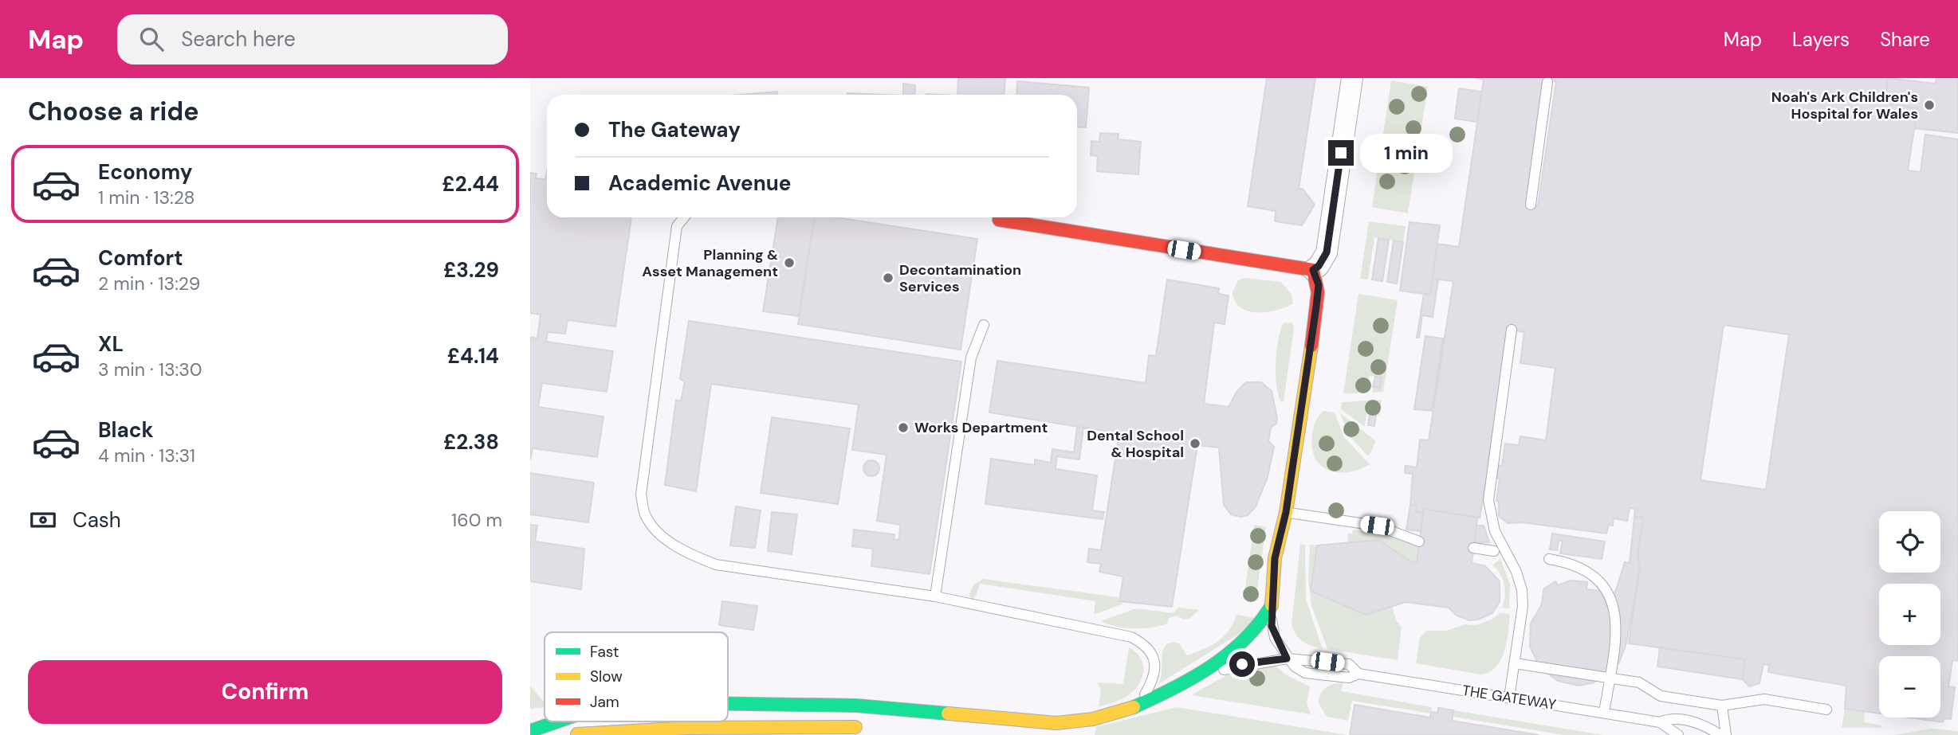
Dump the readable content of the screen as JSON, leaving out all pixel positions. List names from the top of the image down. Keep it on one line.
{"streets":{"lane":["THE GATEWAY"]},"places":["Noah's Ark Children's Hospital for Wales","Planning & Asset Management","Decontamination Services","Works Department","Dental School & Hospital"],"legend":["Fast","Slow","Jam"],"page":{"header":"Map","search":"Search here","nav":["Map","Layers","Share"],"heading":"Choose a ride","banner":["The Gateway","Academic Avenue"],"bubble":"1 min","list":[{"name":"Economy","note":"1 min · 13:28","value":"£2.44"},{"name":"Comfort","note":"2 min · 13:29","value":"£3.29"},{"name":"XL","note":"3 min · 13:30","value":"£4.14"},{"name":"Black","note":"4 min · 13:31","value":"£2.38"}],"pay":["Cash","160 m"],"map_buttons":["+","−"],"buttons":"Confirm"}}
